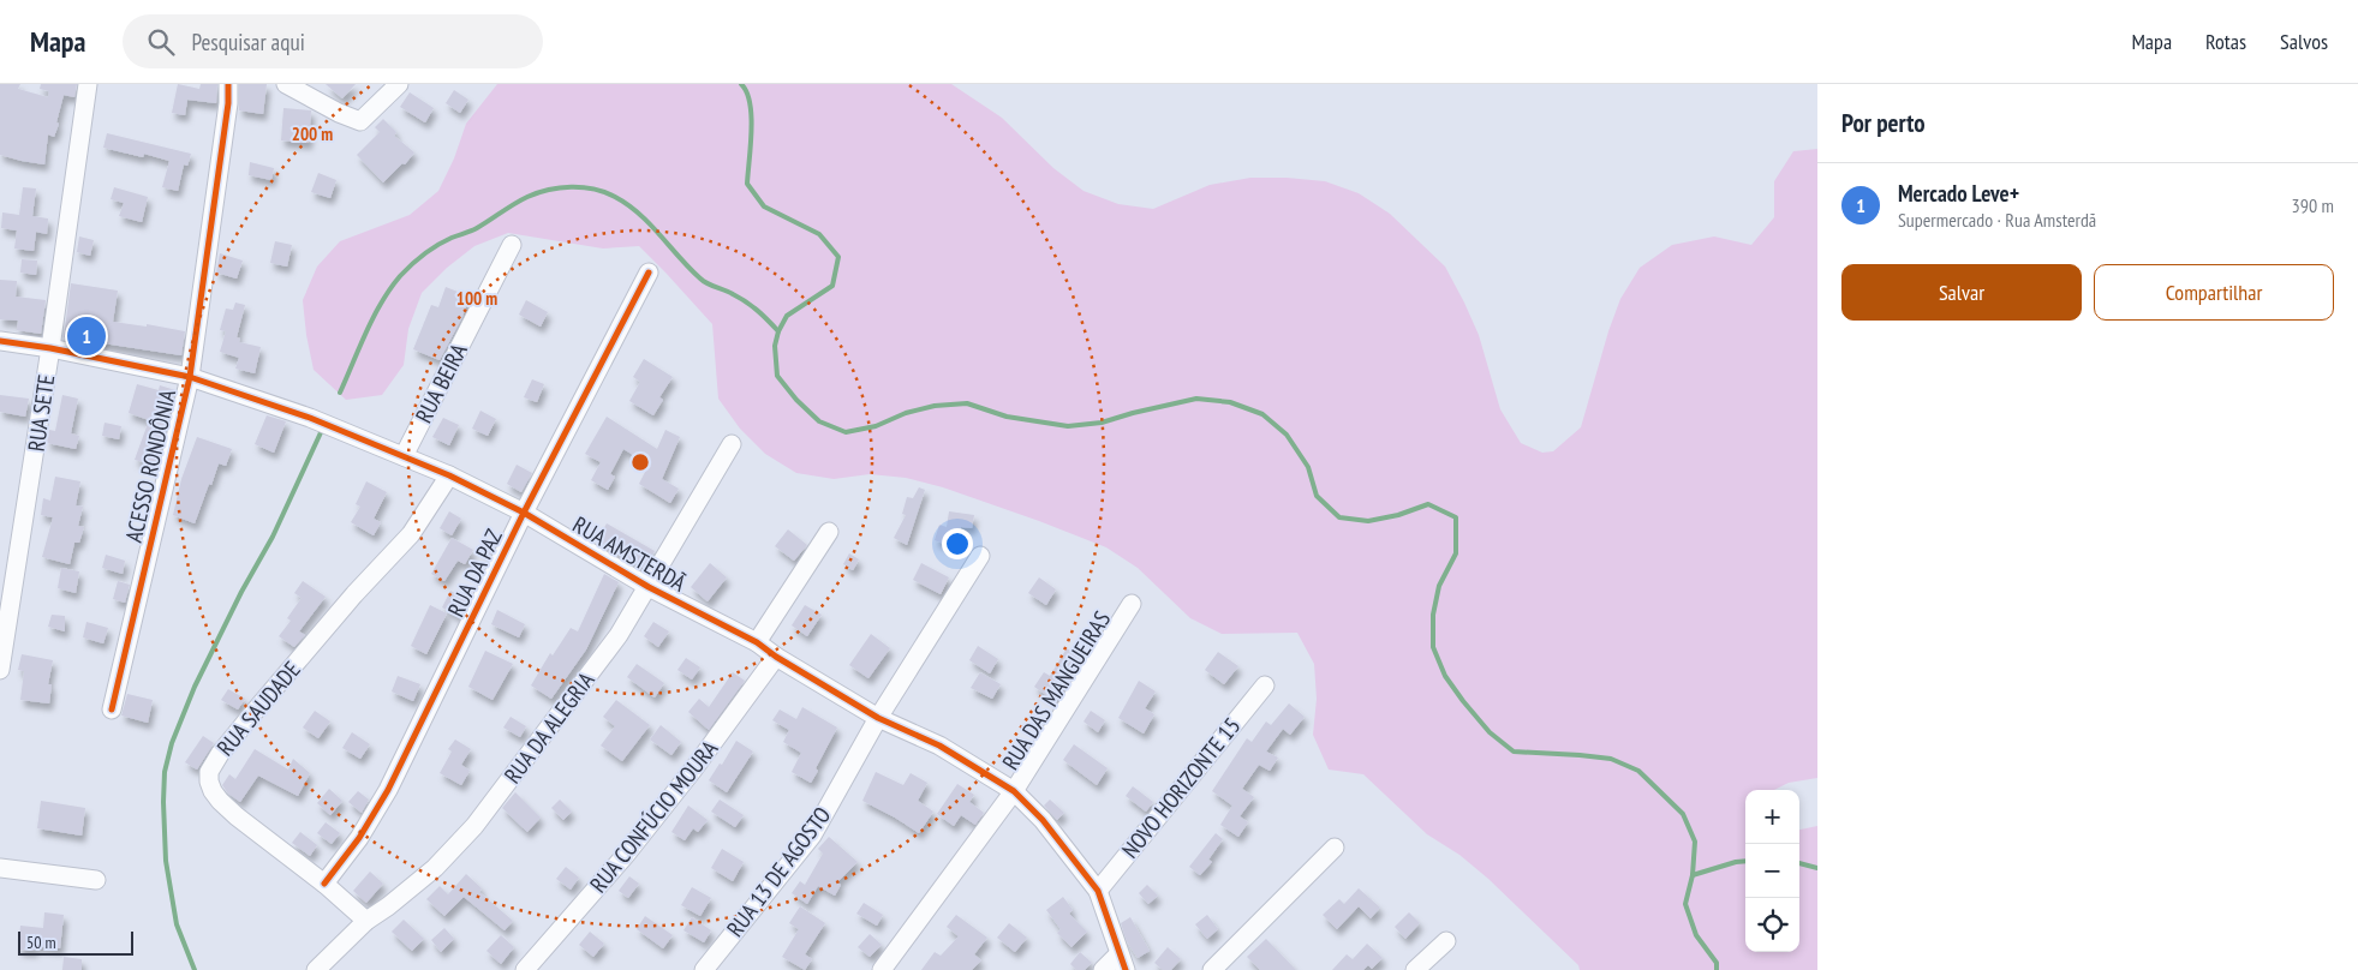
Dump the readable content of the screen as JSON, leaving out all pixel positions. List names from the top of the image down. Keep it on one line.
{"streets":{"street":["RUA BEIRA","RUA SETE","ACESSO RONDÔNIA","RUA AMSTERDÃ","RUA DA PAZ","RUA DAS MANGUEIRAS","RUA SAUDADE","RUA DA ALEGRIA","NOVO HORIZONTE 15","RUA CONFÚCIO MOURA","RUA 13 DE AGOSTO"]},"crossings":[["RUA BEIRA","RUA AMSTERDÃ"],["RUA SETE","RUA AMSTERDÃ"],["ACESSO RONDÔNIA","RUA AMSTERDÃ"],["RUA AMSTERDÃ","RUA DA PAZ"],["RUA AMSTERDÃ","RUA DAS MANGUEIRAS"],["RUA AMSTERDÃ","RUA SAUDADE"],["RUA AMSTERDÃ","RUA DA ALEGRIA"],["RUA AMSTERDÃ","NOVO HORIZONTE 15"],["RUA AMSTERDÃ","RUA CONFÚCIO MOURA"],["RUA AMSTERDÃ","RUA 13 DE AGOSTO"],["RUA DA PAZ","RUA SAUDADE"],["RUA SAUDADE","RUA DA ALEGRIA"]],"scale_bar":"50 m","page":{"header":"Mapa","search":"Pesquisar aqui","nav":["Mapa","Rotas","Salvos"],"heading":"Por perto","list":[{"mark":"1","name":"Mercado Leve+","note":"Supermercado · Rua Amsterdã","value":"390 m"}],"buttons":["Salvar","Compartilhar"],"pins":"1","map_buttons":["+","−"],"scale":"50 m"},"rings":["200 m","100 m"]}
